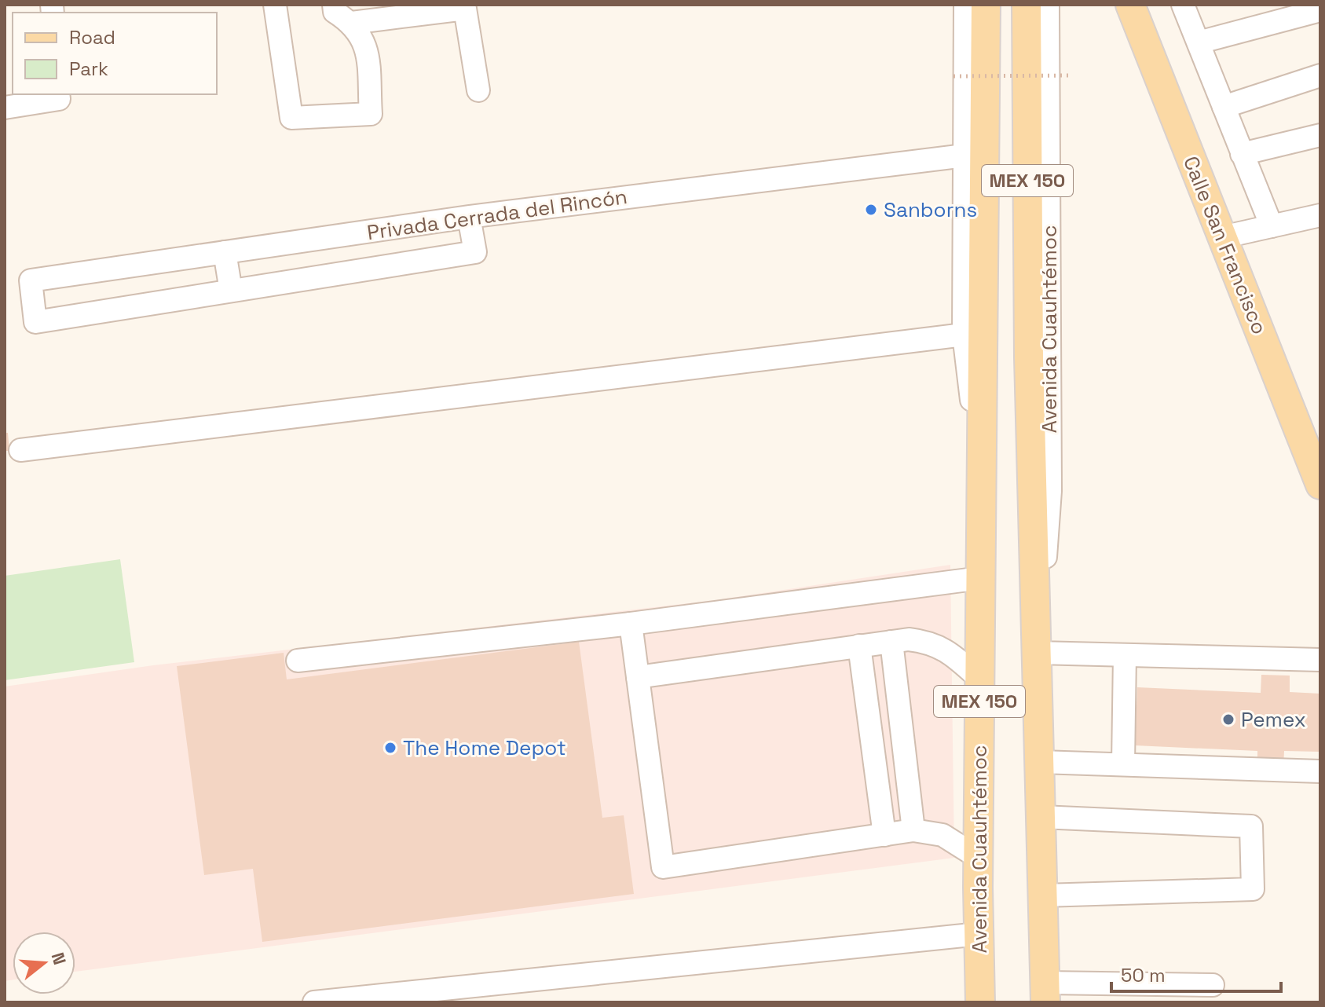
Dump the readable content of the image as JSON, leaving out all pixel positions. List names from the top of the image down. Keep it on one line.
{"streets":{"main road":["MEX 150","Calle San Francisco","Avenida Cuauhtémoc"],"street":["Privada Cerrada del Rincón"]},"crossings":[["Privada Cerrada del Rincón","Avenida Cuauhtémoc"]],"places":["Sanborns","Pemex","The Home Depot"],"legend":["Road","Park"],"scale_bar":"50 m","north":"right"}
